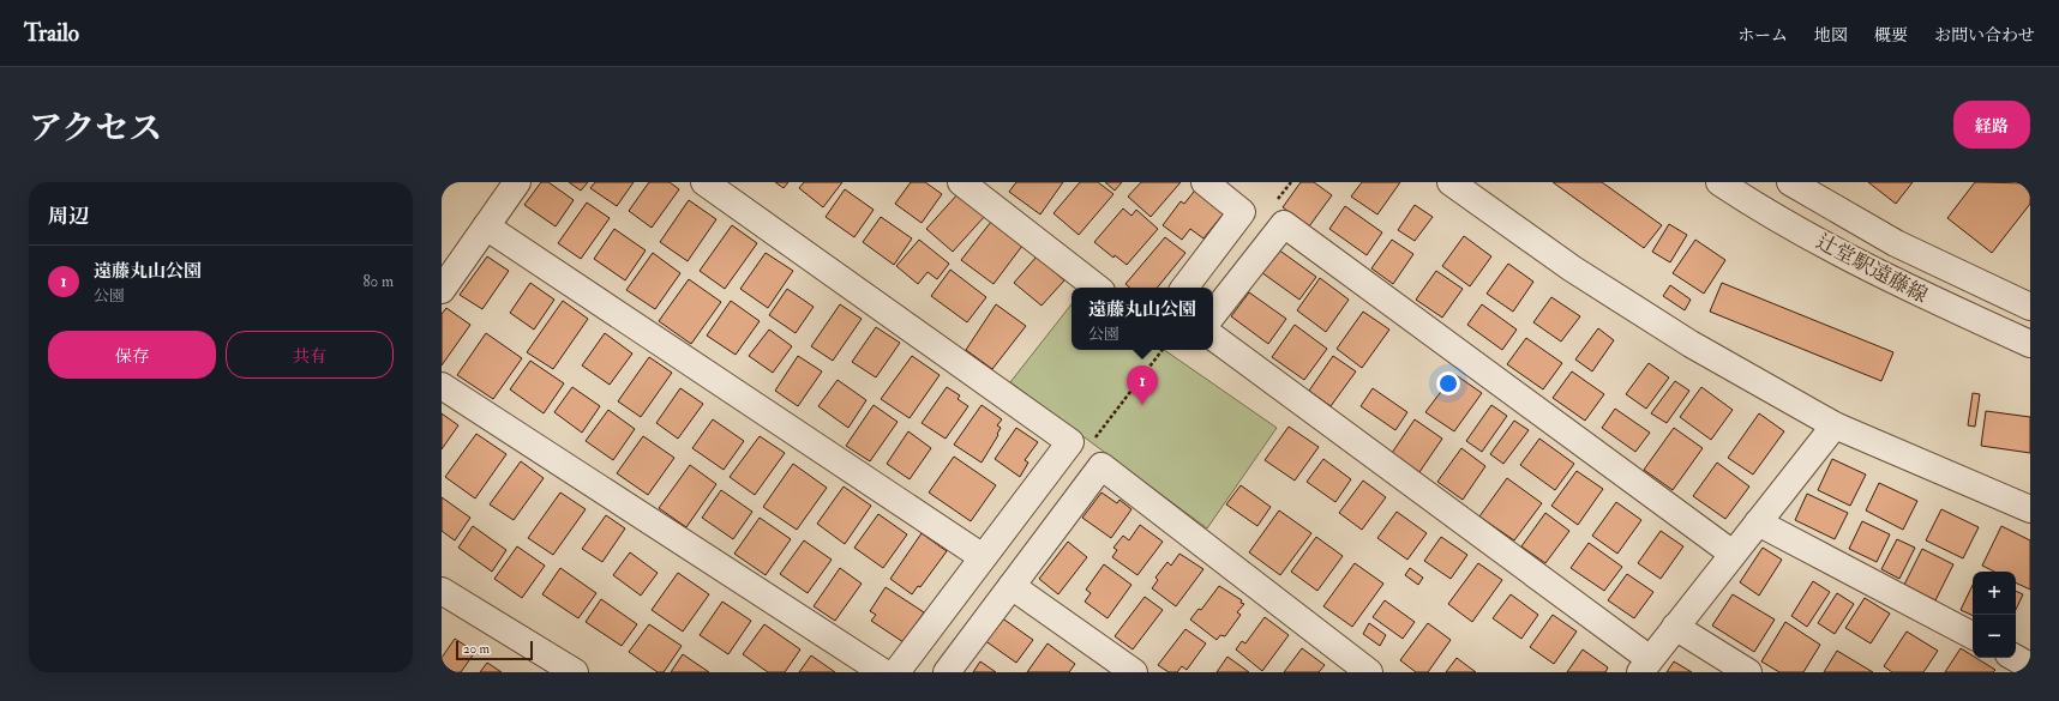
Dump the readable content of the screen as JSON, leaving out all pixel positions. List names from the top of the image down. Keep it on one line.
{"streets":{"street":["辻堂駅遠藤線"]},"scale_bar":"20 m","page":{"header":"Trailo","nav":["ホーム","地図","概要","お問い合わせ"],"title":"アクセス","buttons":["経路",["保存","共有"]],"heading":"周辺","list":[{"mark":"1","name":"遠藤丸山公園","note":"公園","value":"80 m"}],"popup":["遠藤丸山公園","公園"],"pins":"1","map_buttons":["+","−"],"scale":"20 m"}}
